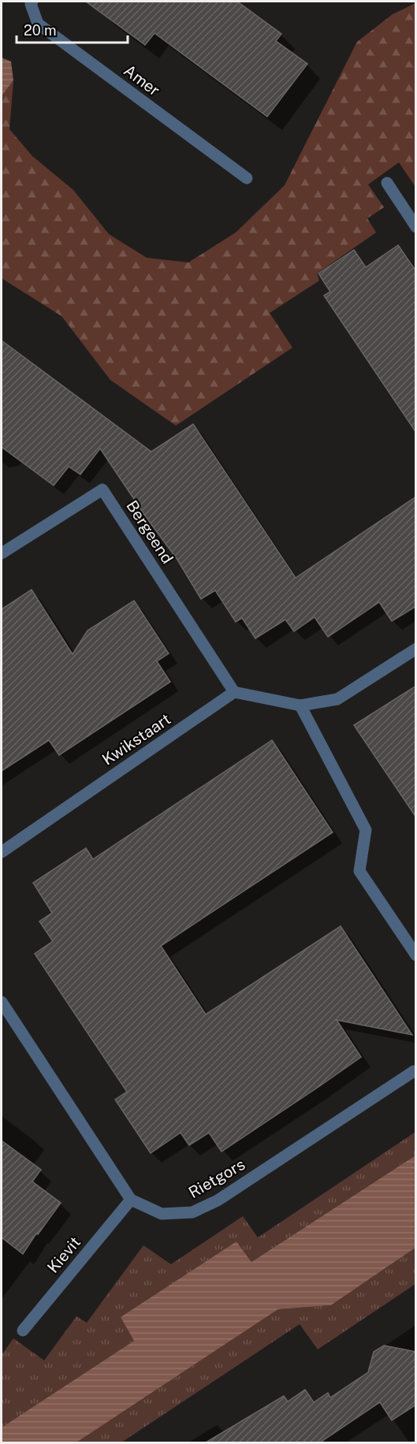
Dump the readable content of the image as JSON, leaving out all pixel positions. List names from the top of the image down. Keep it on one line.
{"streets":{"street":["Amer","Bergeend","Kwikstaart","Rietgors","Kievit"]},"crossings":[["Bergeend","Kwikstaart"],["Rietgors","Kievit"]],"scale_bar":"20 m"}
